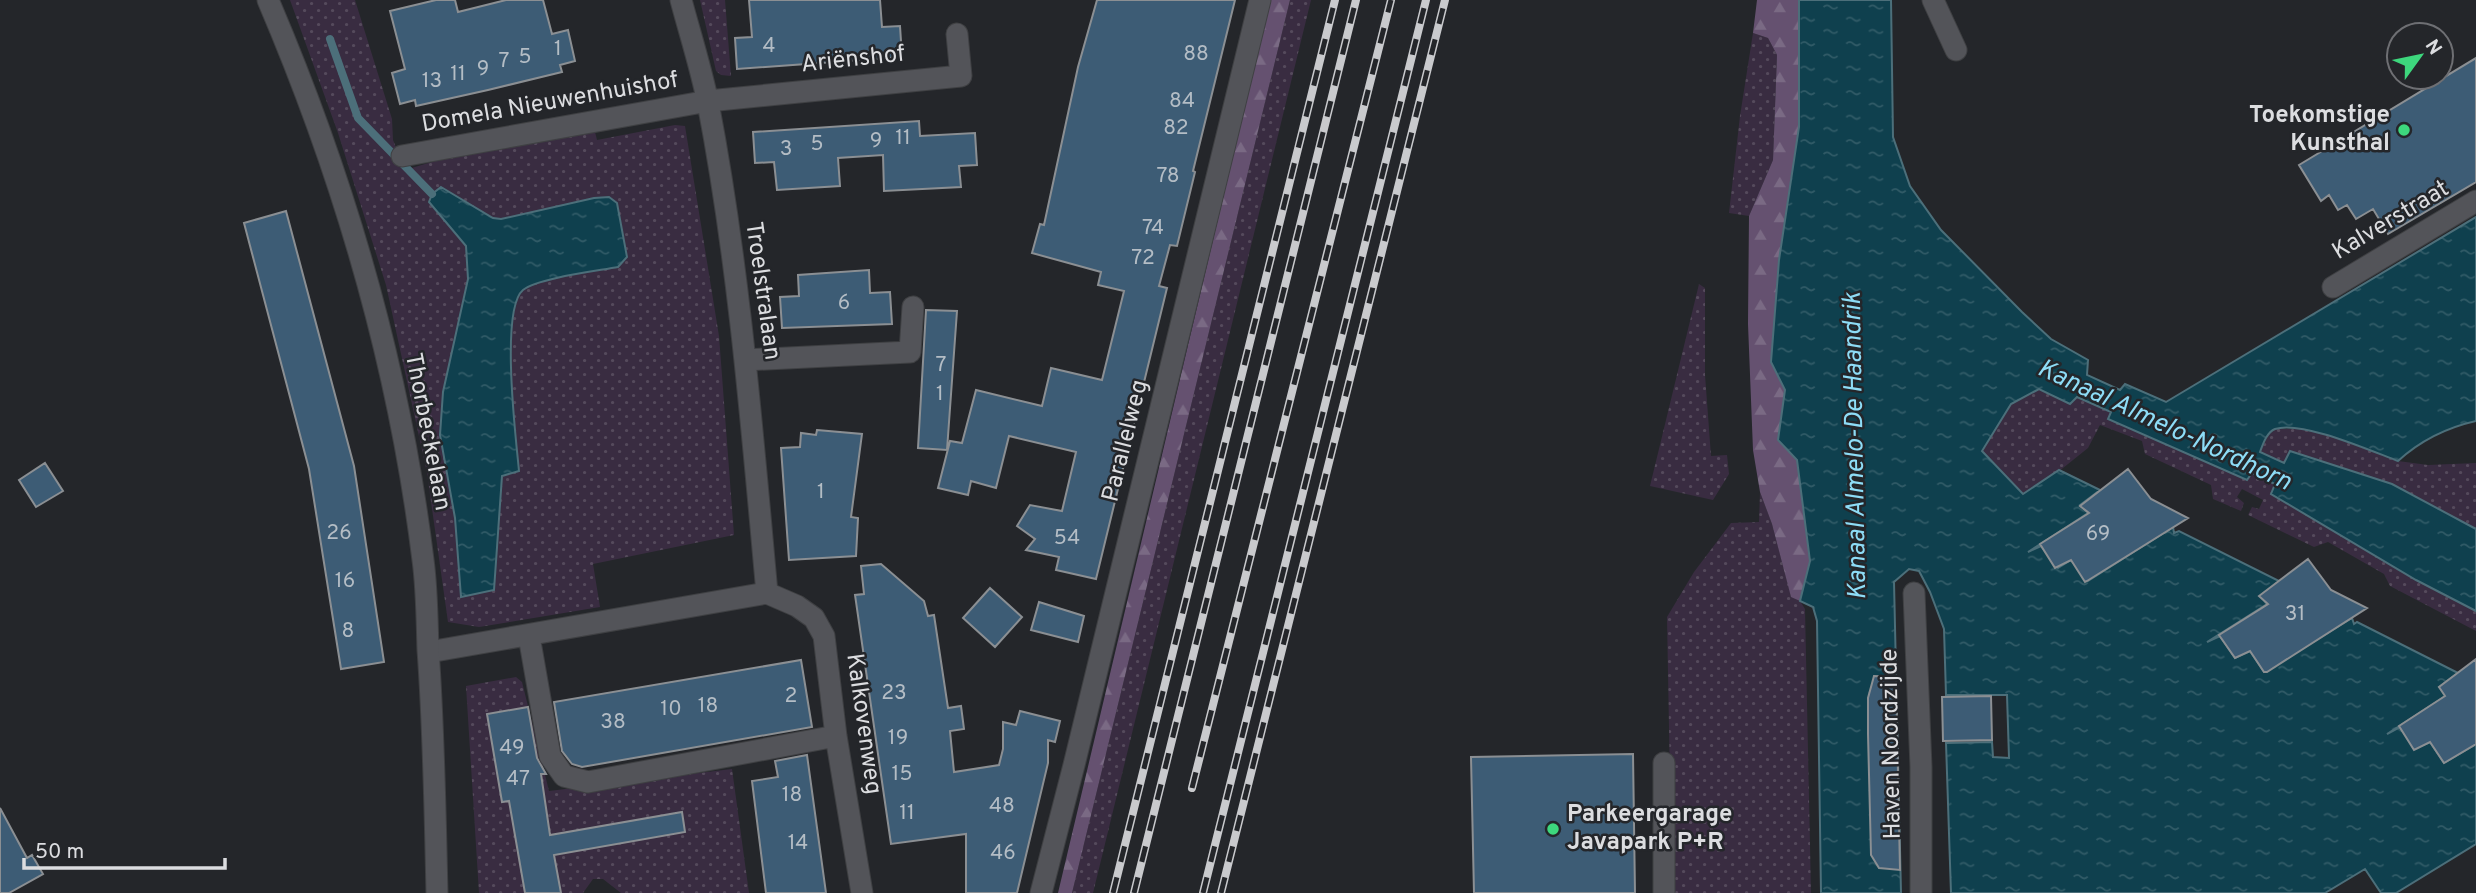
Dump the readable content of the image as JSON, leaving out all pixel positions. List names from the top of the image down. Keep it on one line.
{"streets":{"street":["Ariënshof","Domela Nieuwenhuishof","Kalverstraat","Troelstralaan","Thorbeckelaan","Parallelweg","Kalkovenweg","Haven Noordzijde"]},"crossings":[["Ariënshof","Domela Nieuwenhuishof"],["Ariënshof","Troelstralaan"],["Domela Nieuwenhuishof","Troelstralaan"],["Troelstralaan","Kalkovenweg"]],"water":["Kanaal Almelo-Nordhorn","Kanaal Almelo-De Haandrik"],"places":["Toekomstige Kunsthal","Parkeergarage Javapark P+R"],"house_numbers":["4","1","88","5","7","9","11","13","84","82","11","9","5","3","78","74","72","6","7","1","1","26","69","54","16","31","8","23","2","18","10","38","19","49","15","47","18","48","11","14","46"],"scale_bar":"50 m","north":"top right"}
